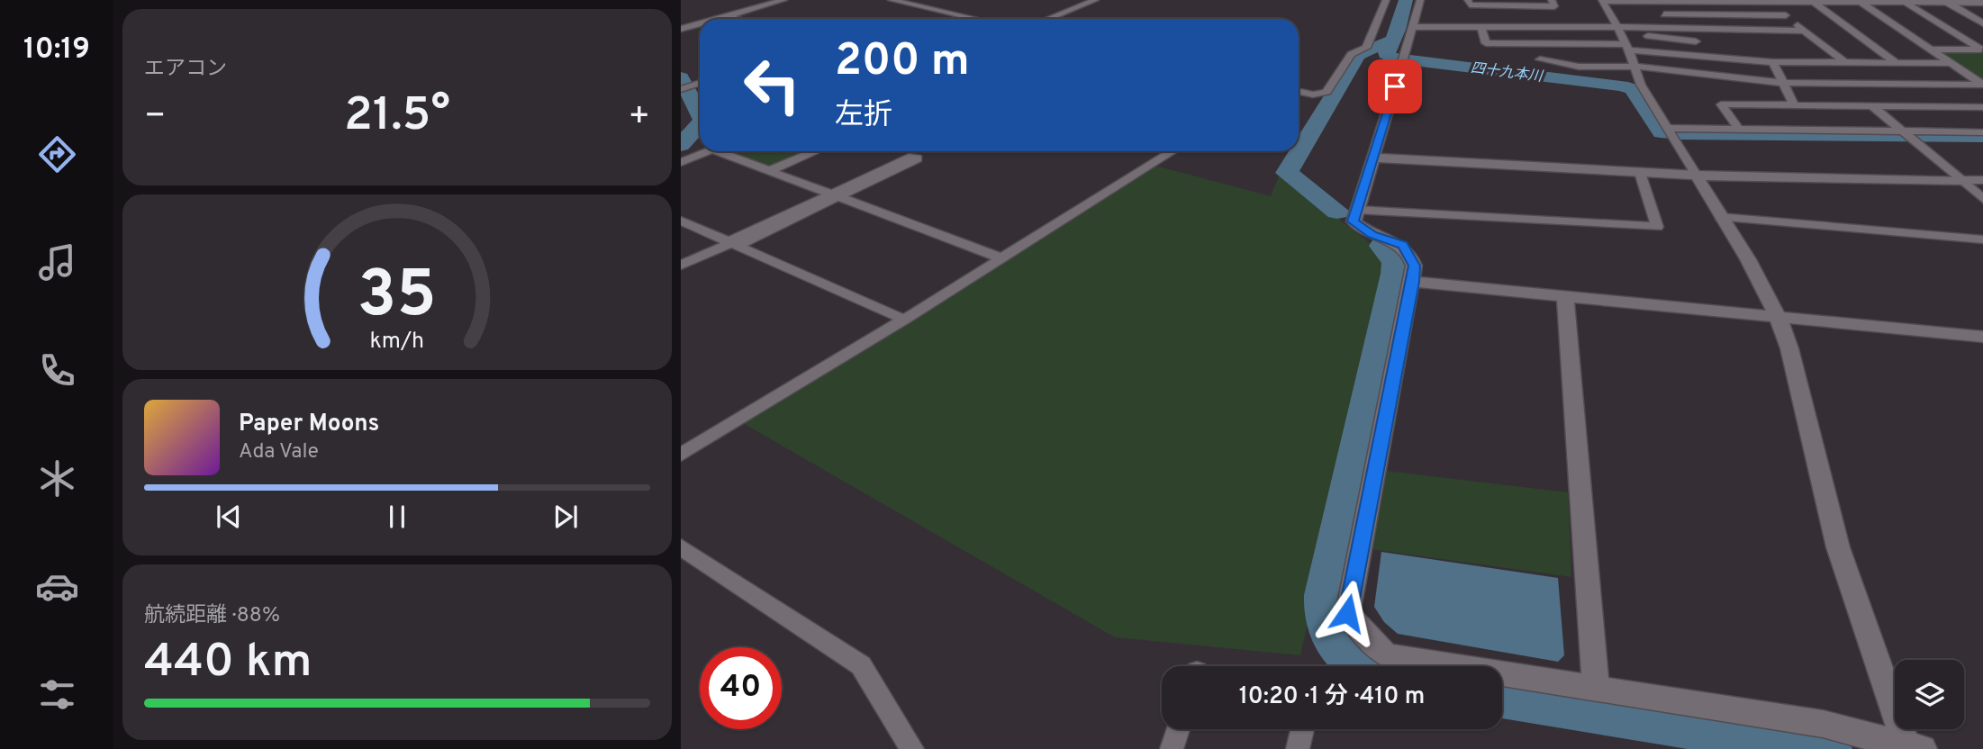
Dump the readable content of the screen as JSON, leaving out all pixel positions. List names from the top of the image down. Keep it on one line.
{"water":["四十九本川"],"page":{"tabs":"10:19","tile":["エアコン",["航続距離 · 88%","440 km"]],"turn":["200 m","左折"],"heat":["−","21.5°","+"],"song":["Paper Moons","Ada Vale"],"limit":"40","trip":"10:20 · 1 分 · 410 m","gauge":["35","km/h"]}}
